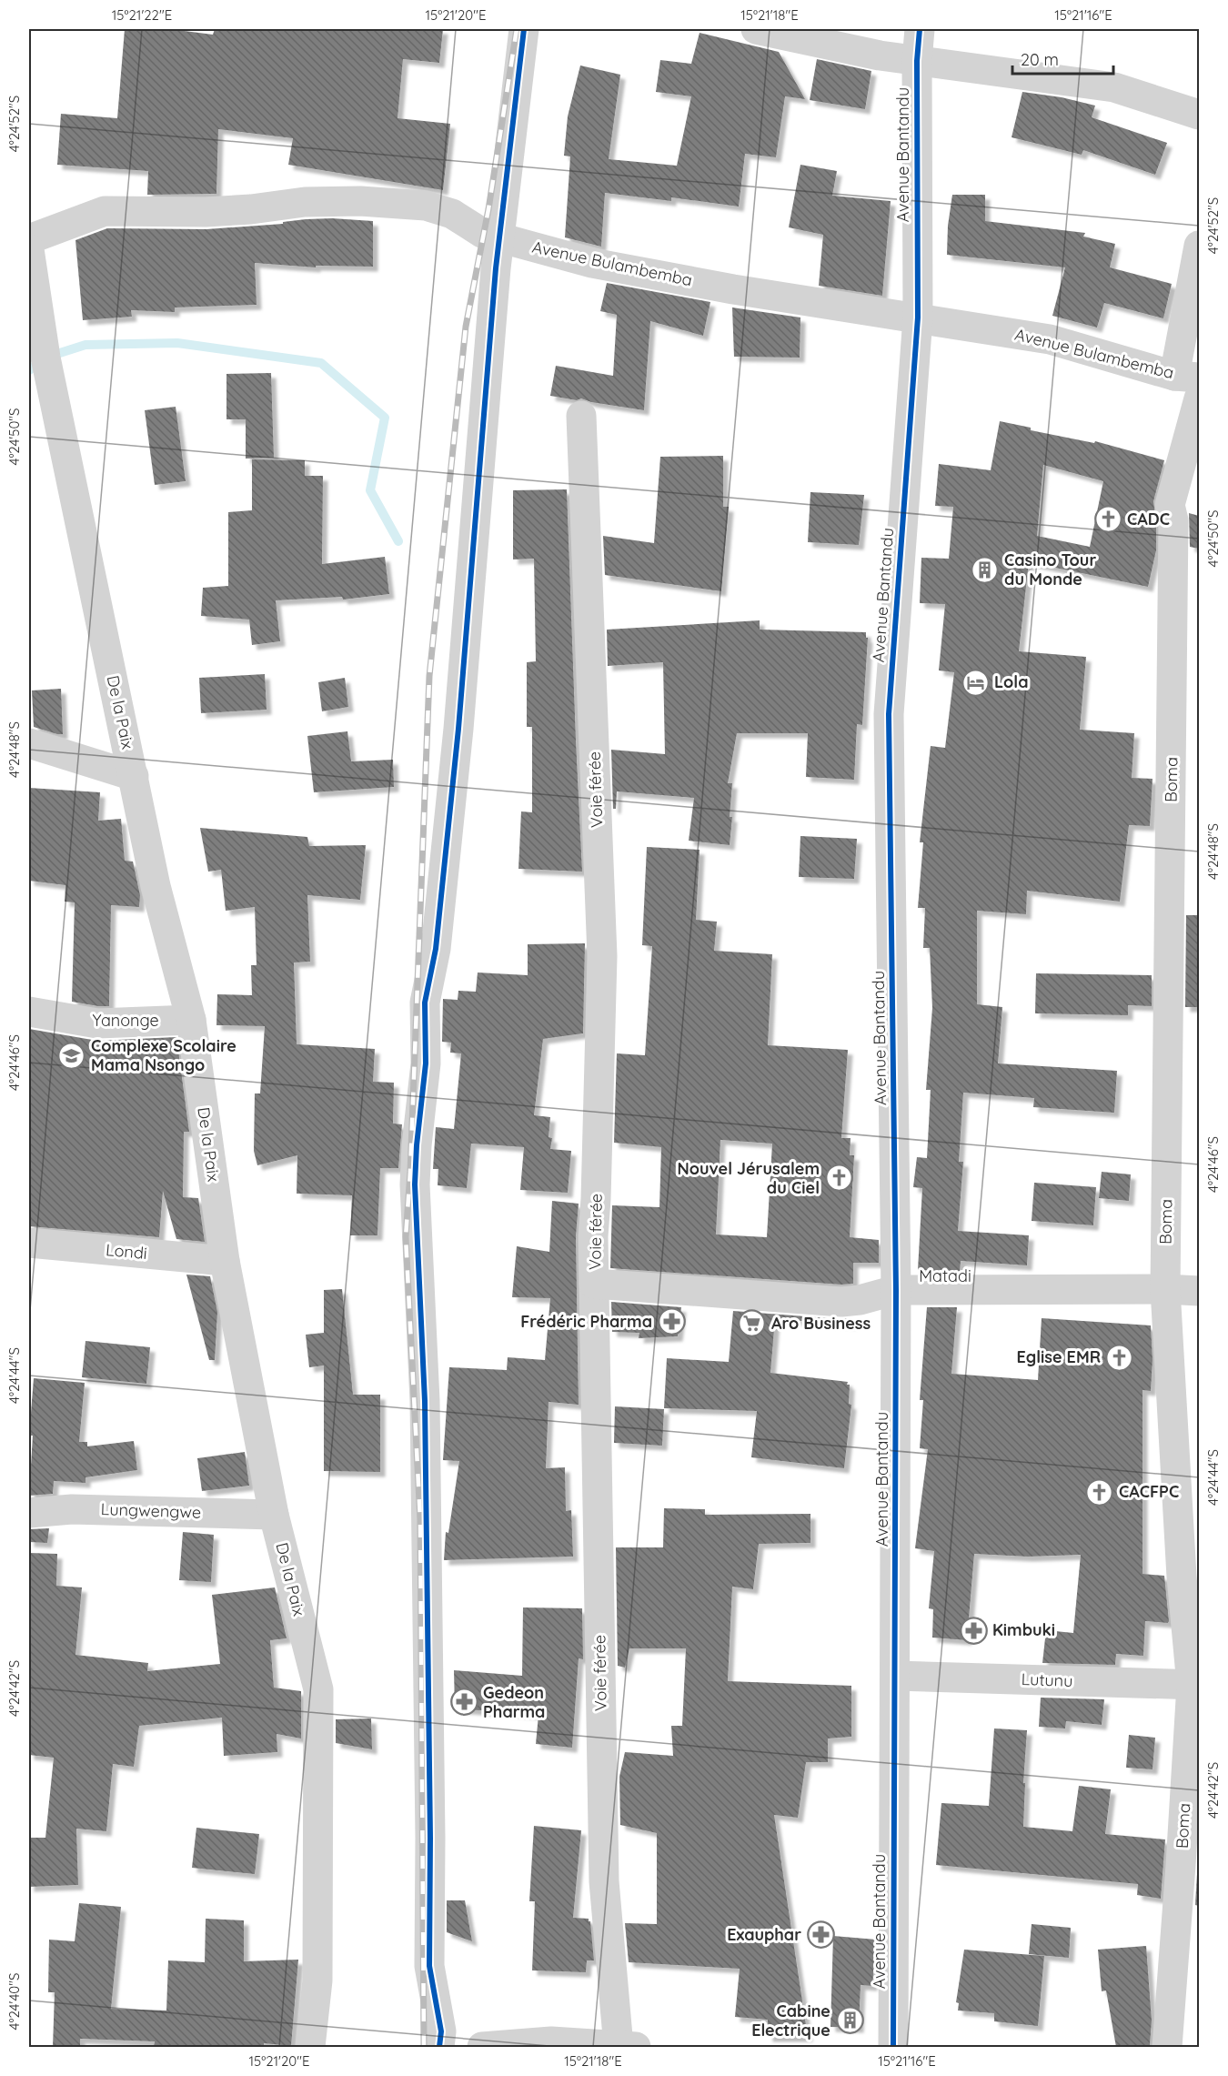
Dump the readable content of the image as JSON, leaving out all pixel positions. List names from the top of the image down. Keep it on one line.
{"streets":{"street":["Avenue Bantandu","Avenue Bulambemba","De la Paix","Boma","Voie férée","Yanonge","Londi","Matadi","Lungwengwe","Lutunu"]},"crossings":[["Avenue Bantandu","Avenue Bulambemba"],["Avenue Bantandu","Matadi"],["Avenue Bantandu","Lutunu"],["De la Paix","Yanonge"],["De la Paix","Londi"],["De la Paix","Lungwengwe"],["Boma","Matadi"],["Boma","Lutunu"],["Voie férée","Matadi"]],"places":{"church":["CADC","Nouvel Jérusalem du Ciel","Eglise EMR","CACFPC"],"building":["Casino Tour du Monde","Cabine Electrique"],"hotel":["Lola"],"school or university":["Complexe Scolaire Mama Nsongo"],"pharmacy":["Frédéric Pharma","Kimbuki","Gedeon Pharma","Exauphar"],"supermarket":["Aro Business"]},"scale_bar":"20 m","coordinates":["15°21'22\"E","15°21'20\"E","15°21'18\"E","15°21'16\"E","4°24'52\"S","4°24'50\"S","4°24'48\"S","4°24'46\"S","4°24'44\"S","4°24'42\"S","4°24'40\"S"]}
